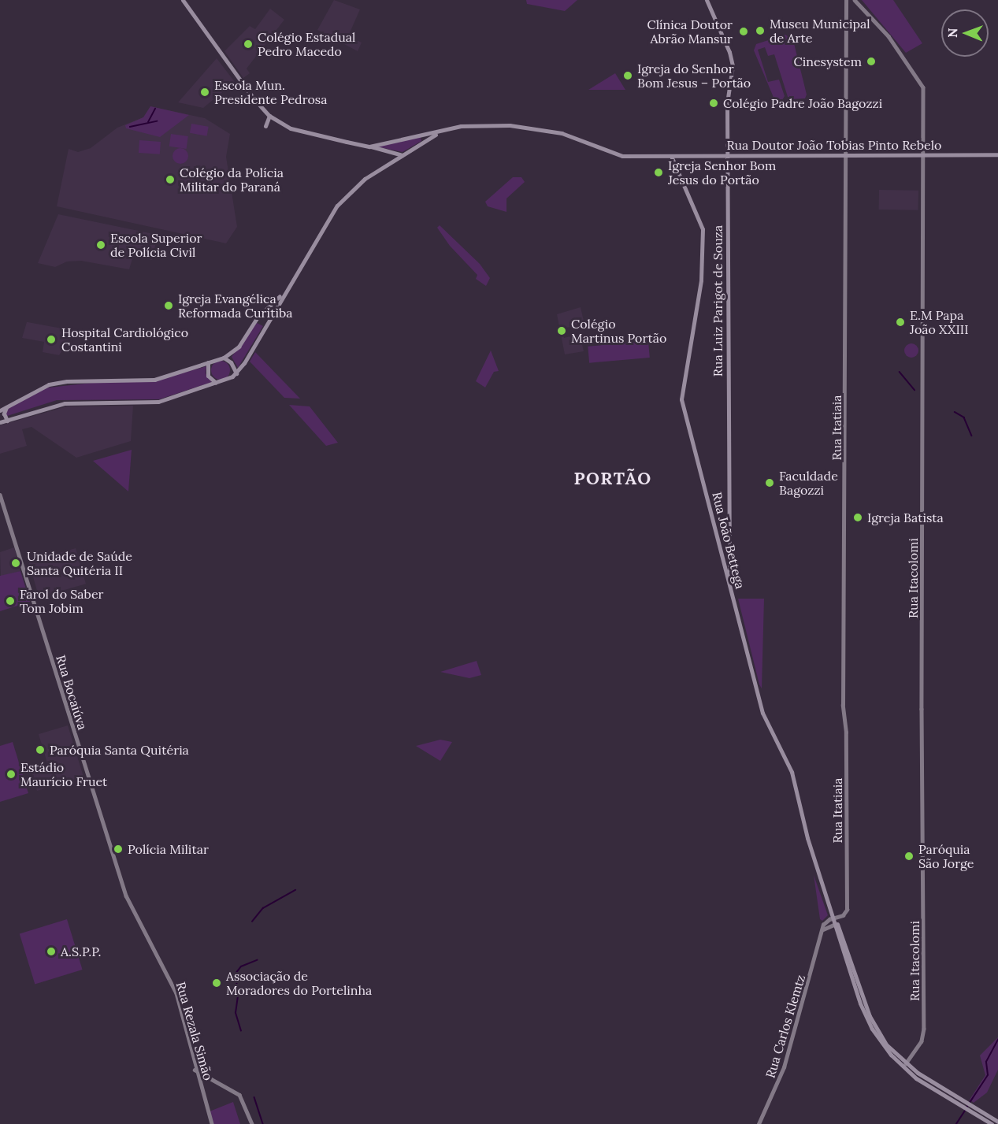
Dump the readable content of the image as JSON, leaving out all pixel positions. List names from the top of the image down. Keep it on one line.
{"streets":{"main road":["Rua Doutor João Tobias Pinto Rebelo","Rua Luiz Parigot de Souza","Rua Itatiaia","Rua João Bettega","Rua Itacolomi","Rua Bocaiúva","Rua Carlos Klemtz","Rua Rezala Simão"]},"crossings":[["Rua Doutor João Tobias Pinto Rebelo","Rua Luiz Parigot de Souza"],["Rua Doutor João Tobias Pinto Rebelo","Rua Itatiaia"],["Rua Doutor João Tobias Pinto Rebelo","Rua João Bettega"],["Rua Doutor João Tobias Pinto Rebelo","Rua Itacolomi"],["Rua Luiz Parigot de Souza","Rua João Bettega"],["Rua Itatiaia","Rua Carlos Klemtz"],["Rua João Bettega","Rua Itacolomi"],["Rua João Bettega","Rua Carlos Klemtz"],["Rua Bocaiúva","Rua Rezala Simão"]],"districts":["PORTÃO"],"places":["Museu Municipal de Arte","Clínica Doutor Abrão Mansur","Colégio Estadual Pedro Macedo","Cinesystem","Igreja do Senhor Bom Jesus – Portão","Escola Mun. Presidente Pedrosa","Colégio Padre João Bagozzi","Igreja Senhor Bom Jesus do Portão","Colégio da Polícia Militar do Paraná","Escola Superior de Polícia Civil","Igreja Evangélica Reformada Curitiba","E.M Papa João XXIII","Colégio Martinus Portão","Hospital Cardiológico Costantini","Faculdade Bagozzi","Igreja Batista","Unidade de Saúde Santa Quitéria II","Farol do Saber Tom Jobim","Paróquia Santa Quitéria","Estádio Maurício Fruet","Polícia Militar","Paróquia São Jorge","A.S.P.P.","Associação de Moradores do Portelinha"],"north":"left"}
